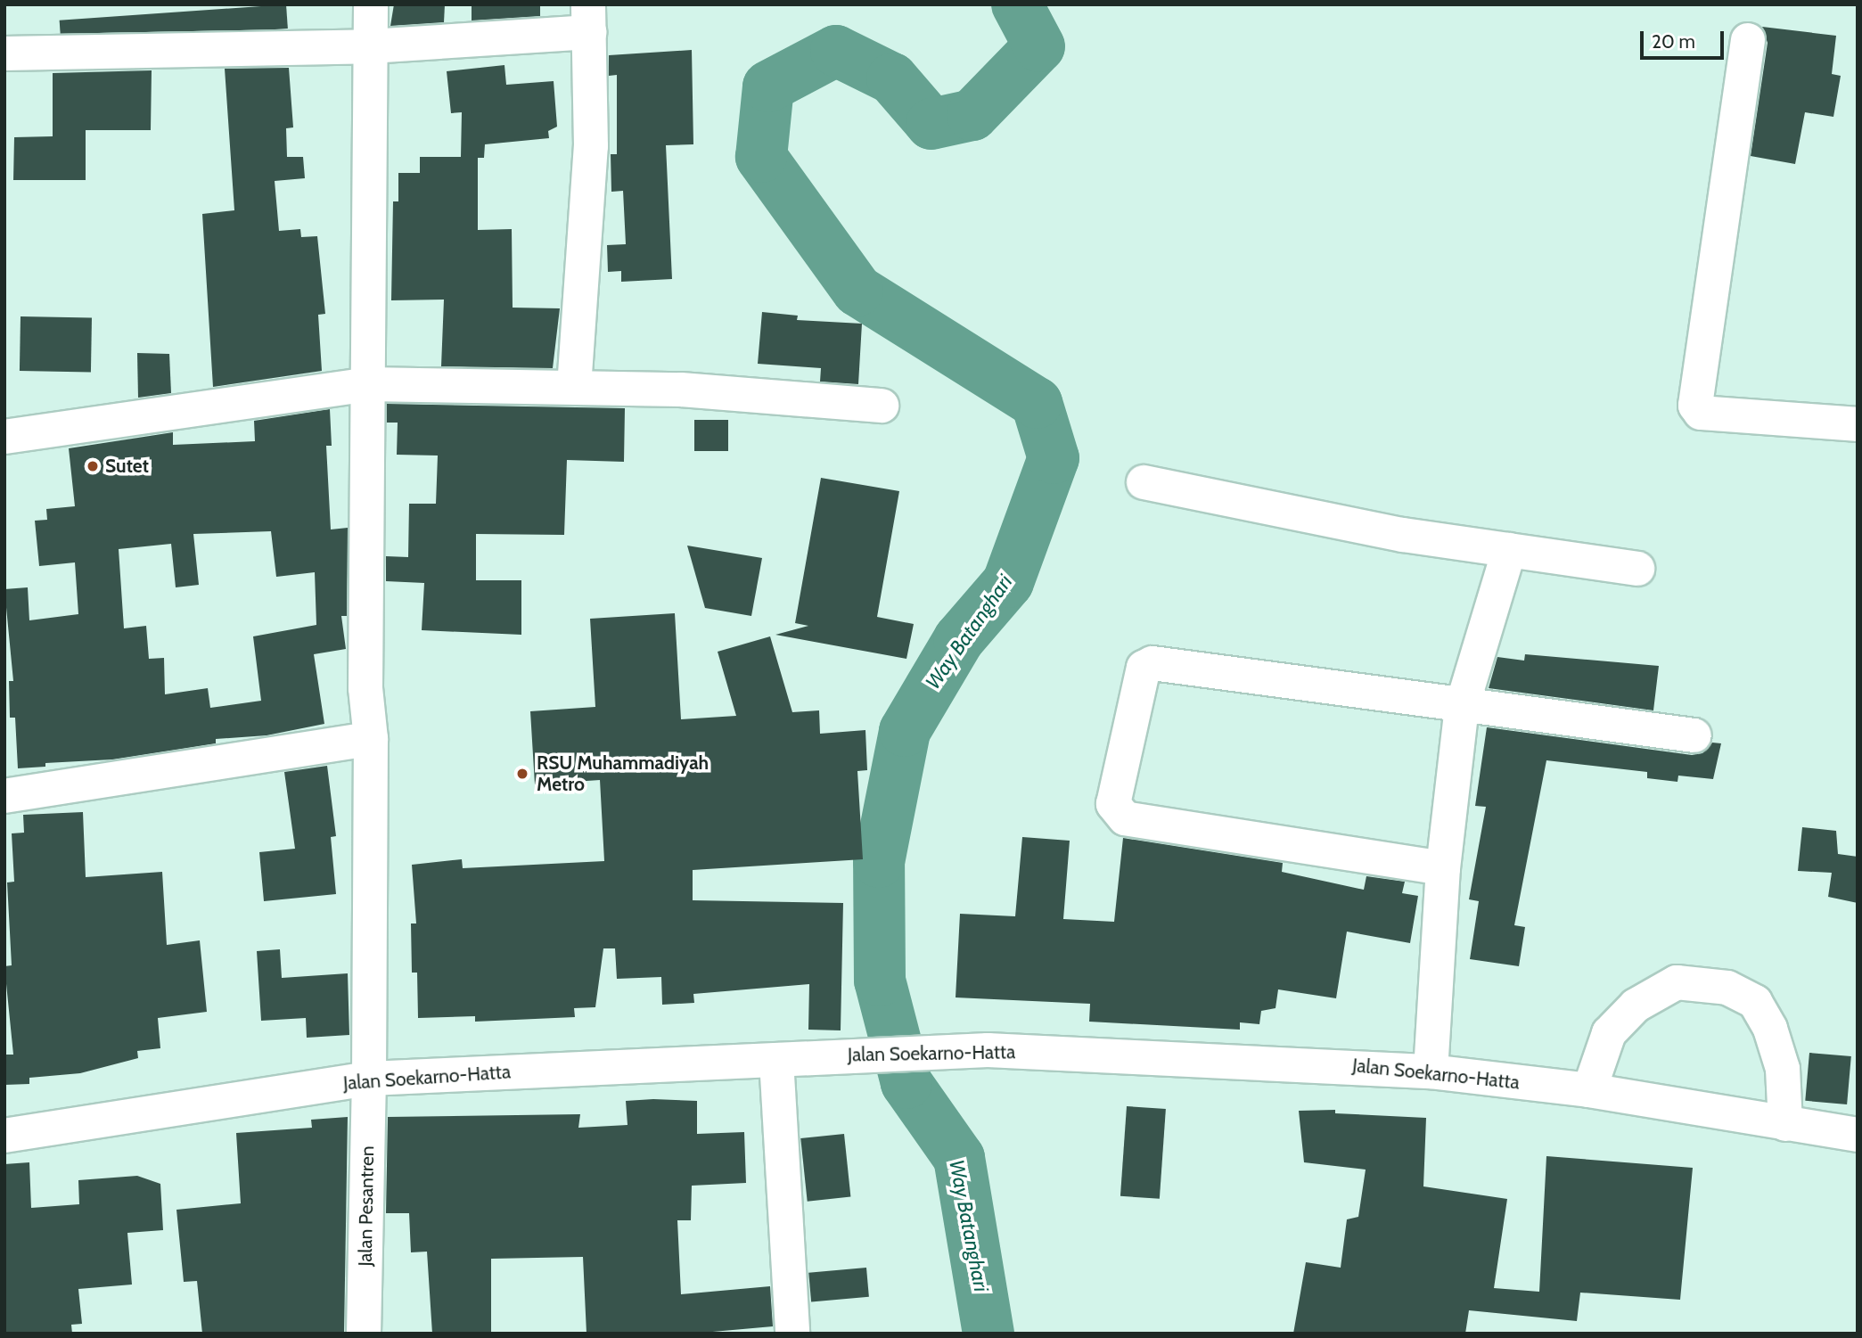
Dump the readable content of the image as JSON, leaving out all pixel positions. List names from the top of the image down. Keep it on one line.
{"streets":{"street":["Jalan Soekarno-Hatta","Jalan Pesantren"]},"crossings":[["Jalan Soekarno-Hatta","Jalan Pesantren"]],"water":["Way Batanghari"],"places":["Sutet","RSU Muhammadiyah Metro"],"scale_bar":"20 m"}
